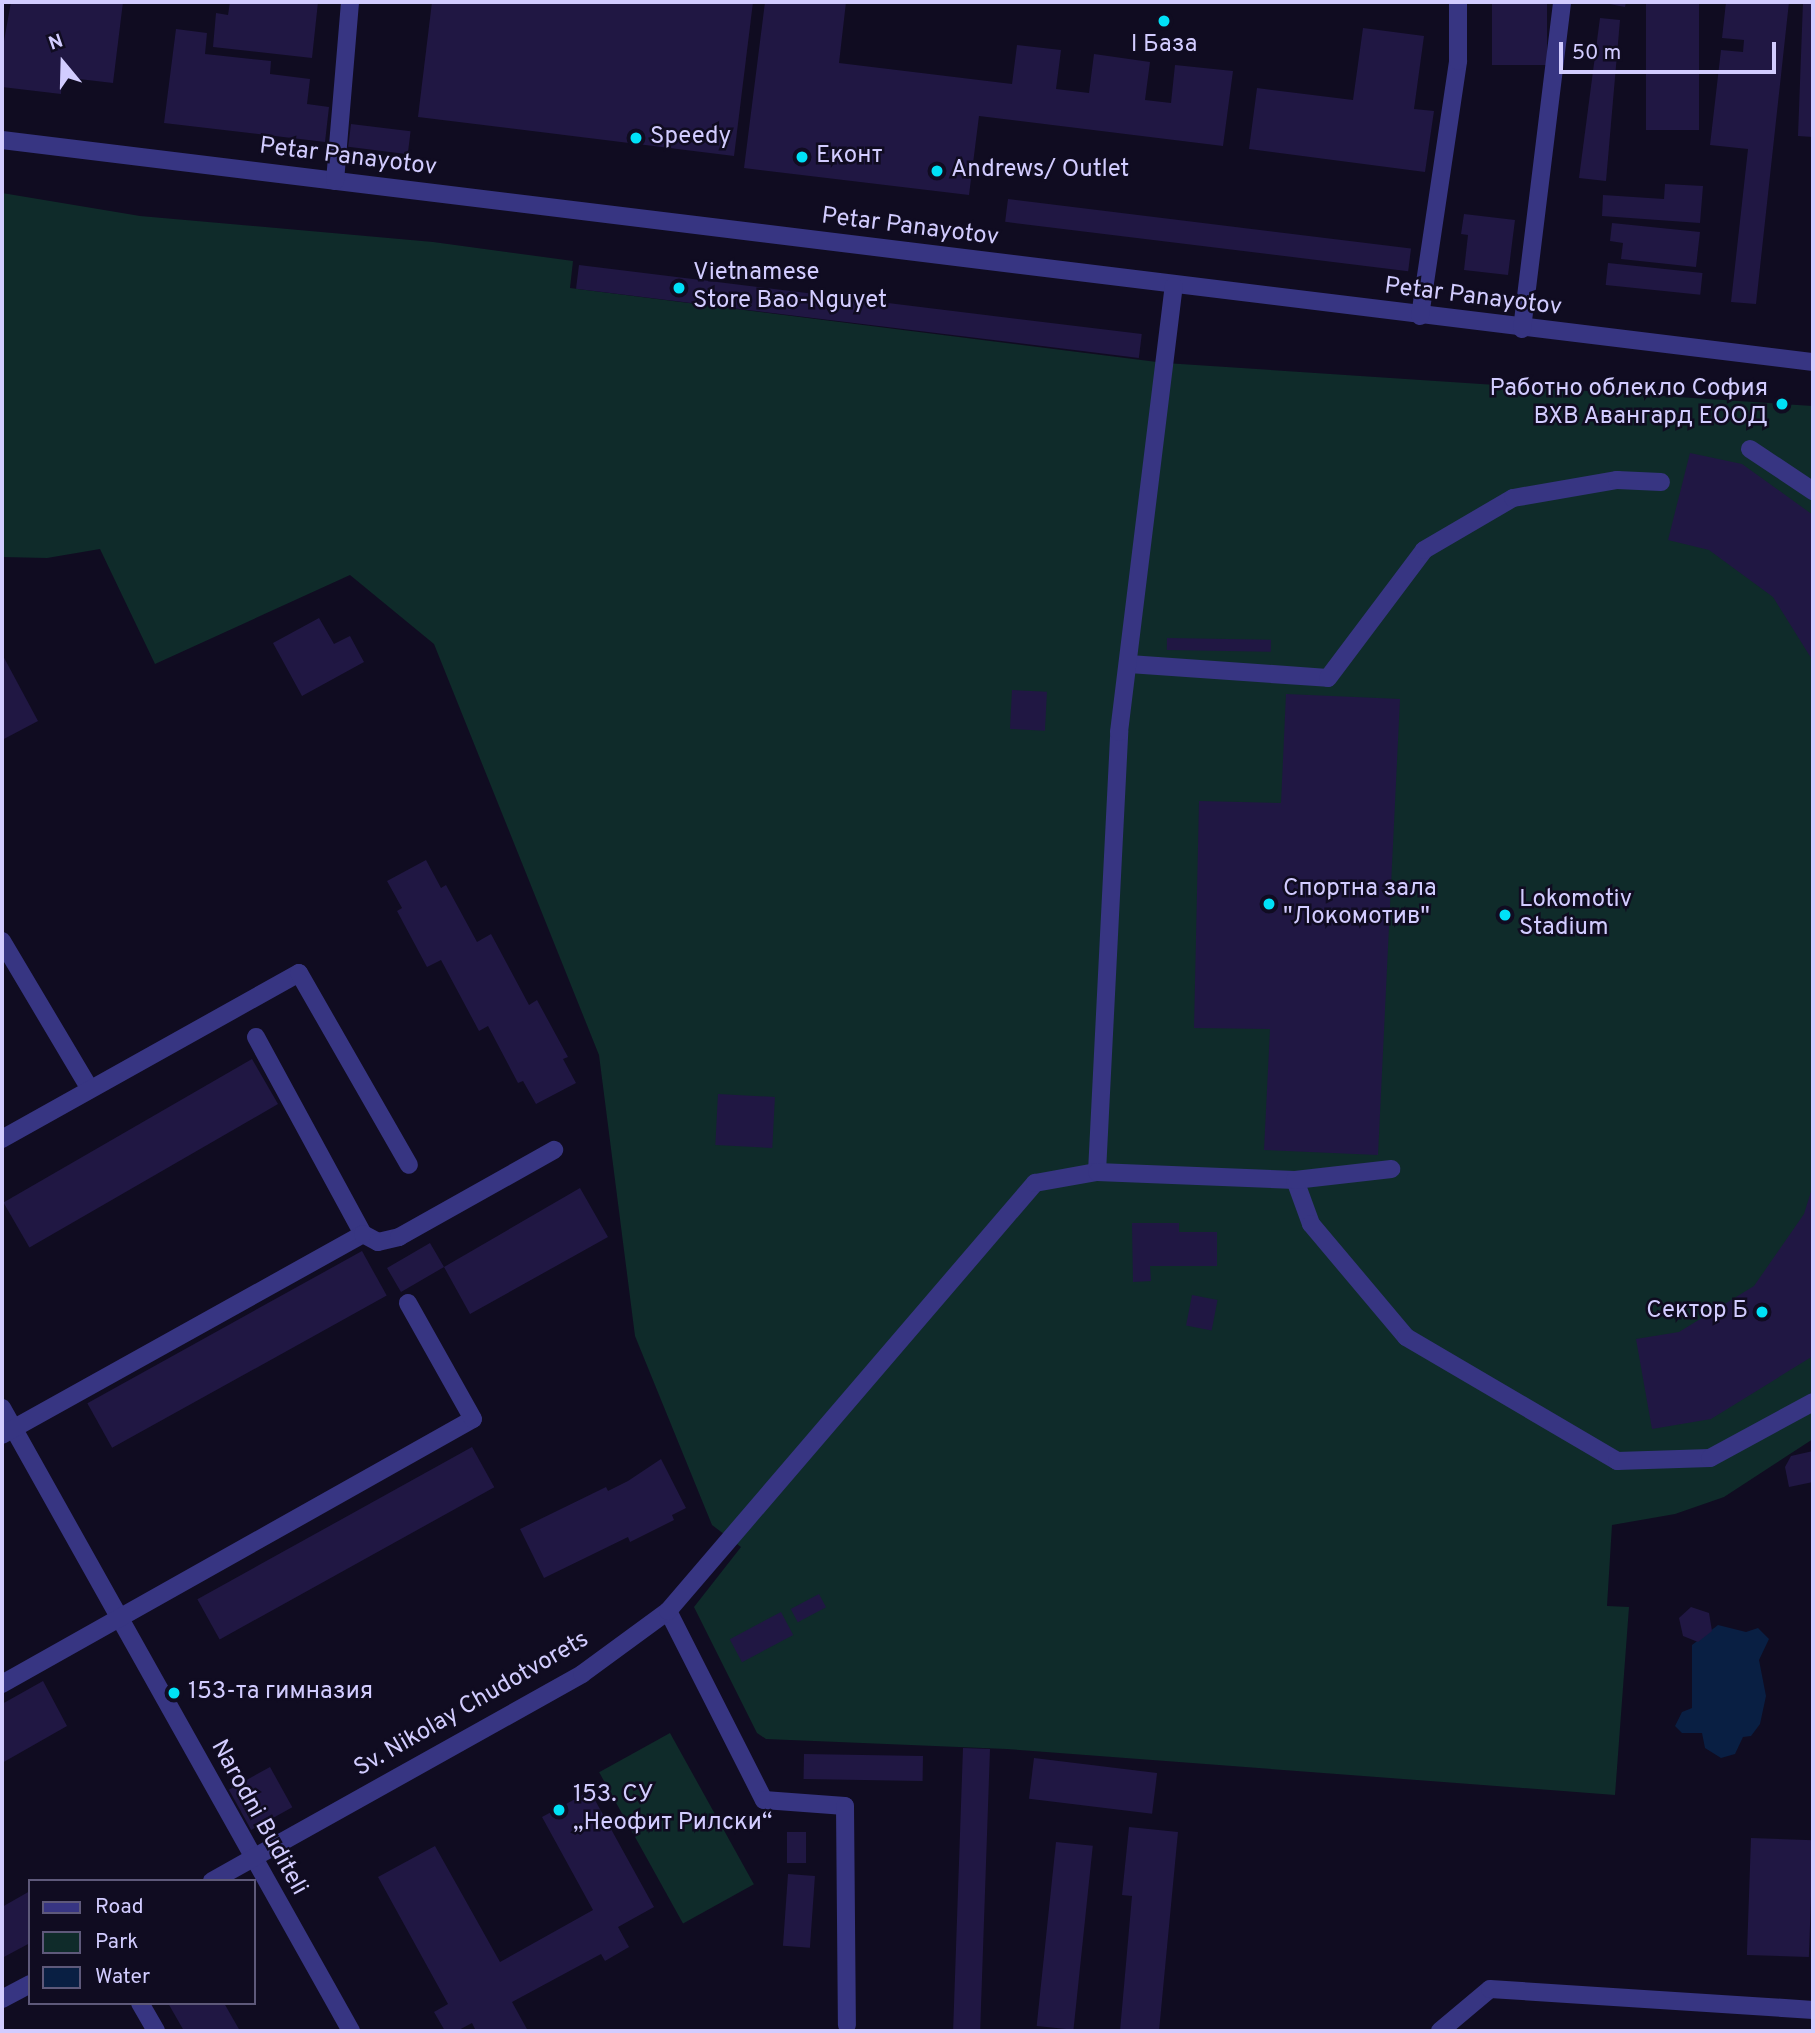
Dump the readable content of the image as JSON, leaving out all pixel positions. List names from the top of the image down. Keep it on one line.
{"streets":{"street":["Petar Panayotov","Sv. Nikolay Chudotvorets","Narodni Buditeli"]},"crossings":[["Sv. Nikolay Chudotvorets","Narodni Buditeli"]],"places":["I База","Speedy","Еконт","Andrews/ Outlet","Vietnamese Store Bao-Nguyet","Работно облекло София ВХВ Авангард ЕООД","Спортна зала \"Локомотив\"","Lokomotiv Stadium","Сектор Б","153-та гимназия","153. СУ „Неофит Рилски“"],"legend":["Road","Park","Water"],"scale_bar":"50 m","north":"top"}
